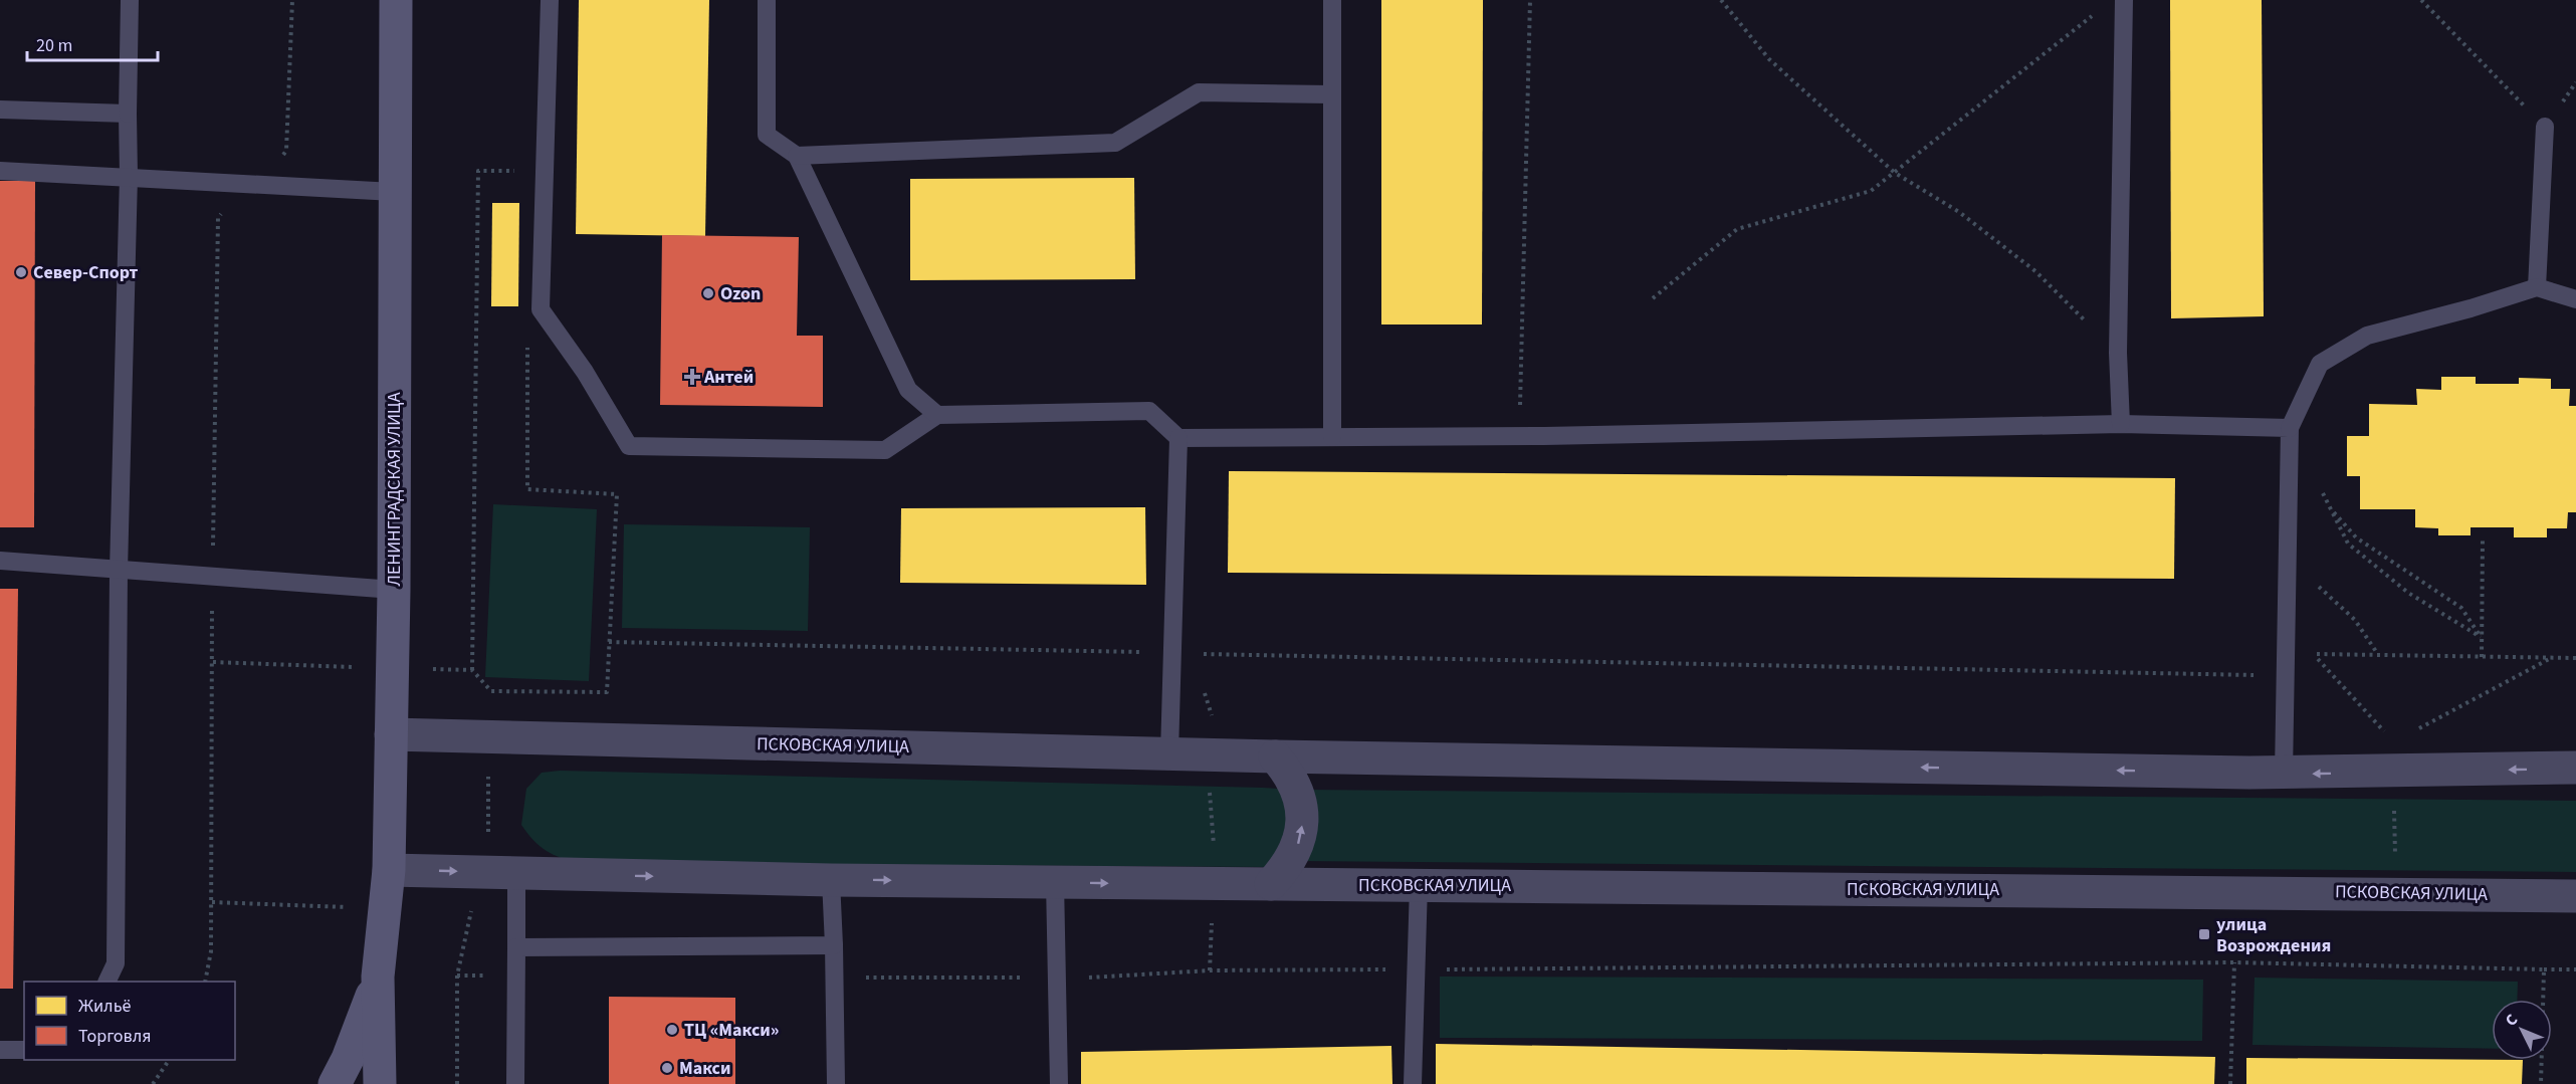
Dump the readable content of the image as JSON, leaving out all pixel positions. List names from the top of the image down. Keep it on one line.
{"streets":{"main road":["ЛЕНИНГРАДСКАЯ УЛИЦА"],"street":["ПСКОВСКАЯ УЛИЦА"]},"crossings":[["ЛЕНИНГРАДСКАЯ УЛИЦА","ПСКОВСКАЯ УЛИЦА"]],"places":{"other":["Север-Спорт","Ozon","ТЦ «Макси»","Макси"],"health":["Антей"],"transit":["улица Возрождения"]},"legend":["Жильё","Торговля"],"scale_bar":"20 m","north":"top left"}
